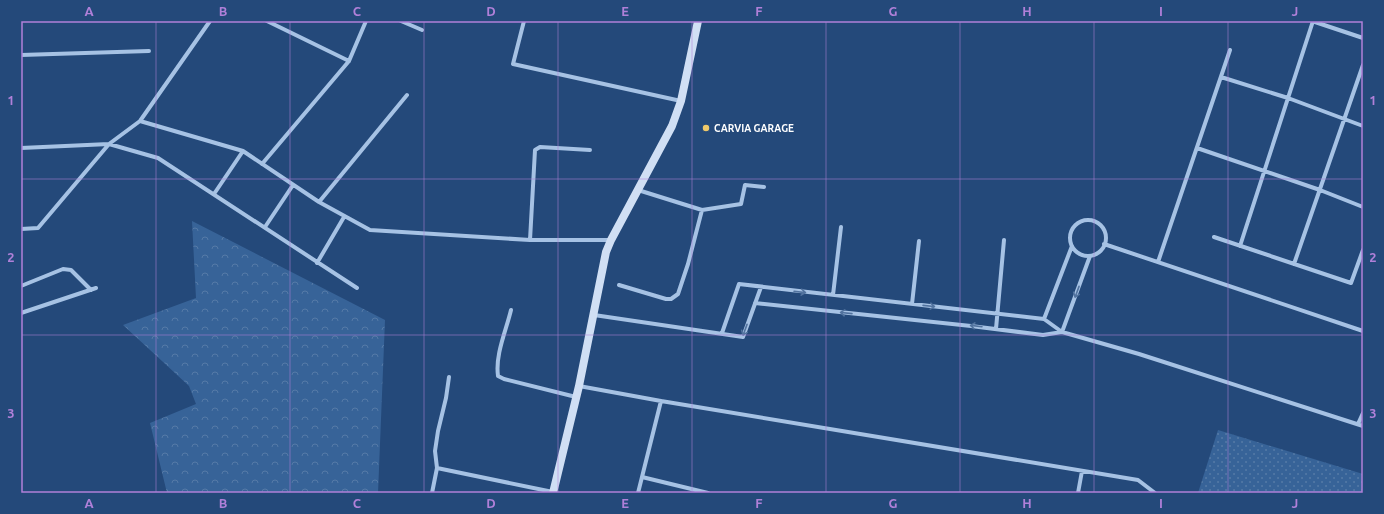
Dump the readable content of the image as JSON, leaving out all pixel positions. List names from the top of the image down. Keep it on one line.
{"places":["CARVIA GARAGE"],"grid":{"columns":["A","B","C","D","E","F","G","H","I","J"],"rows":["1","2","3"]}}
